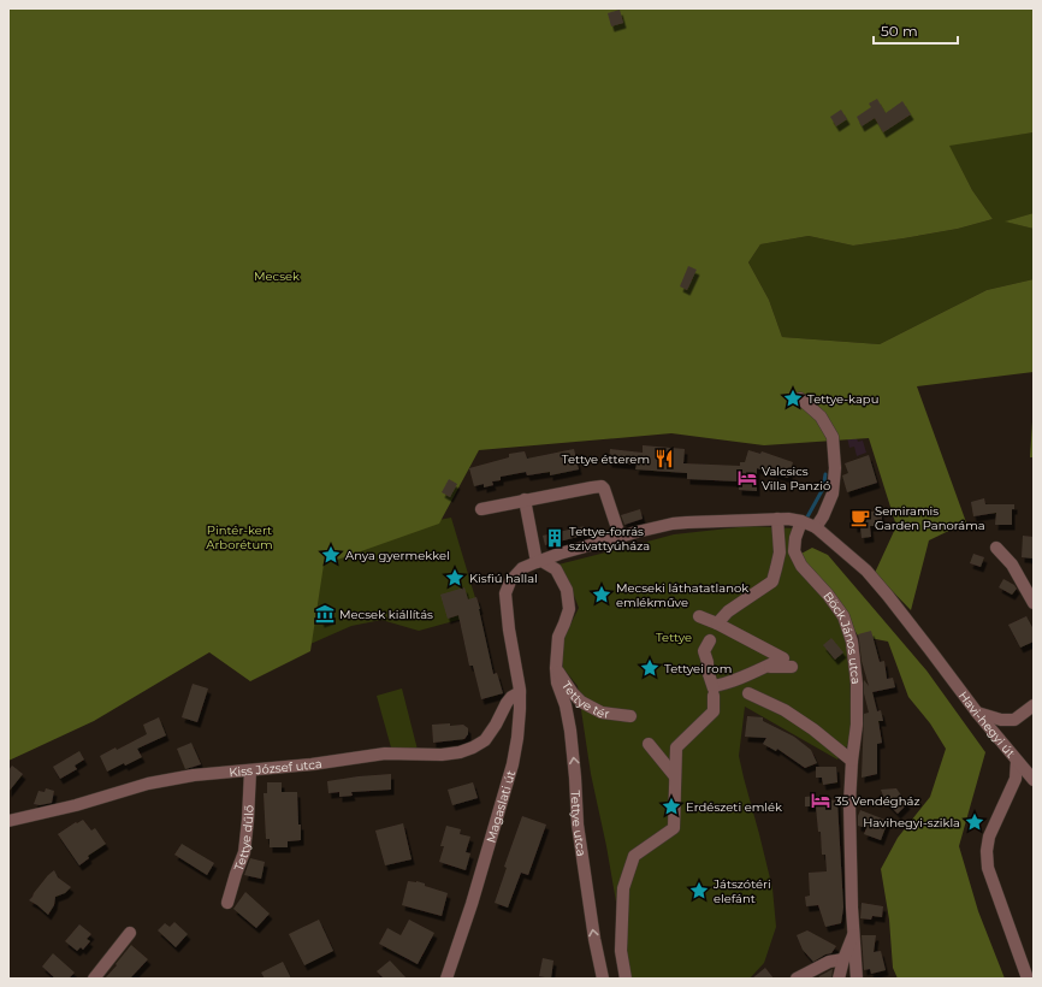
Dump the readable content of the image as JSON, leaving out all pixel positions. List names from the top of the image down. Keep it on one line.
{"streets":{"street":["Böck János utca","Tettye tér","Havi-hegyi út","Kiss József utca","Magaslati út","Tettye utca","Tettye dűlő"]},"crossings":[["Böck János utca","Havi-hegyi út"],["Tettye tér","Magaslati út"],["Tettye tér","Tettye utca"],["Kiss József utca","Magaslati út"],["Kiss József utca","Tettye dűlő"]],"one_way":["Tettye utca"],"parks":["Mecsek","Pintér-kert Arborétum","Tettye"],"places":{"place":["Tettye-kapu","Anya gyermekkel","Kisfiú hallal","Mecseki láthatatlanok emlékműve","Tettyei rom","Erdészeti emlék","Havihegyi-szikla","Játszótéri elefánt"],"restaurant":["Tettye étterem"],"hotel":["Valcsics Villa Panzió","35 Vendégház"],"cafe":["Semiramis Garden Panoráma"],"building":["Tettye-forrás szivattyúháza"],"museum":["Mecsek kiállítás"]},"scale_bar":"50 m"}
